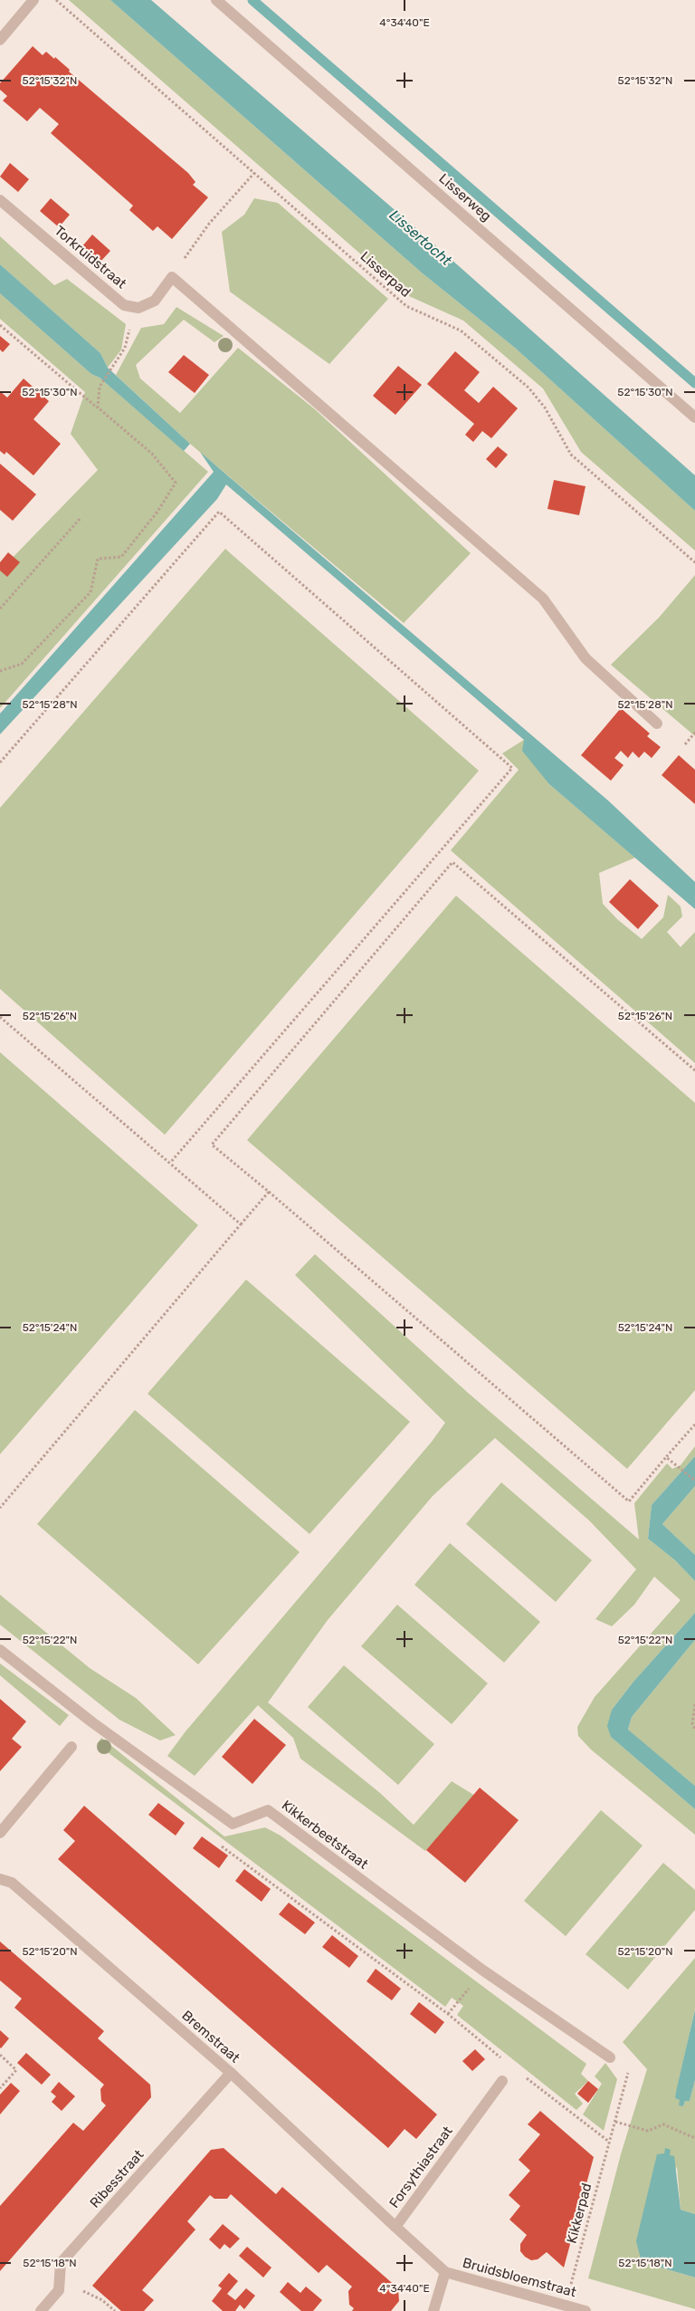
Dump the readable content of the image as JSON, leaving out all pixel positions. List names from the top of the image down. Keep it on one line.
{"streets":{"street":["Lisserweg","Torkruidstraat","Kikkerbeetstraat","Bremstraat","Forsythiastraat","Ribesstraat","Bruidsbloemstraat"],"path":["Lisserpad","Kikkerpad"]},"crossings":[["Kikkerbeetstraat","Kikkerpad"],["Bremstraat","Forsythiastraat"],["Bremstraat","Ribesstraat"],["Forsythiastraat","Bruidsbloemstraat"],["Kikkerpad","Bruidsbloemstraat"]],"water":["Lissertocht"],"coordinates":["4°34'40\"E","52°15'32\"N","52°15'30\"N","52°15'28\"N","52°15'26\"N","52°15'24\"N","52°15'22\"N","52°15'20\"N","52°15'18\"N"]}
